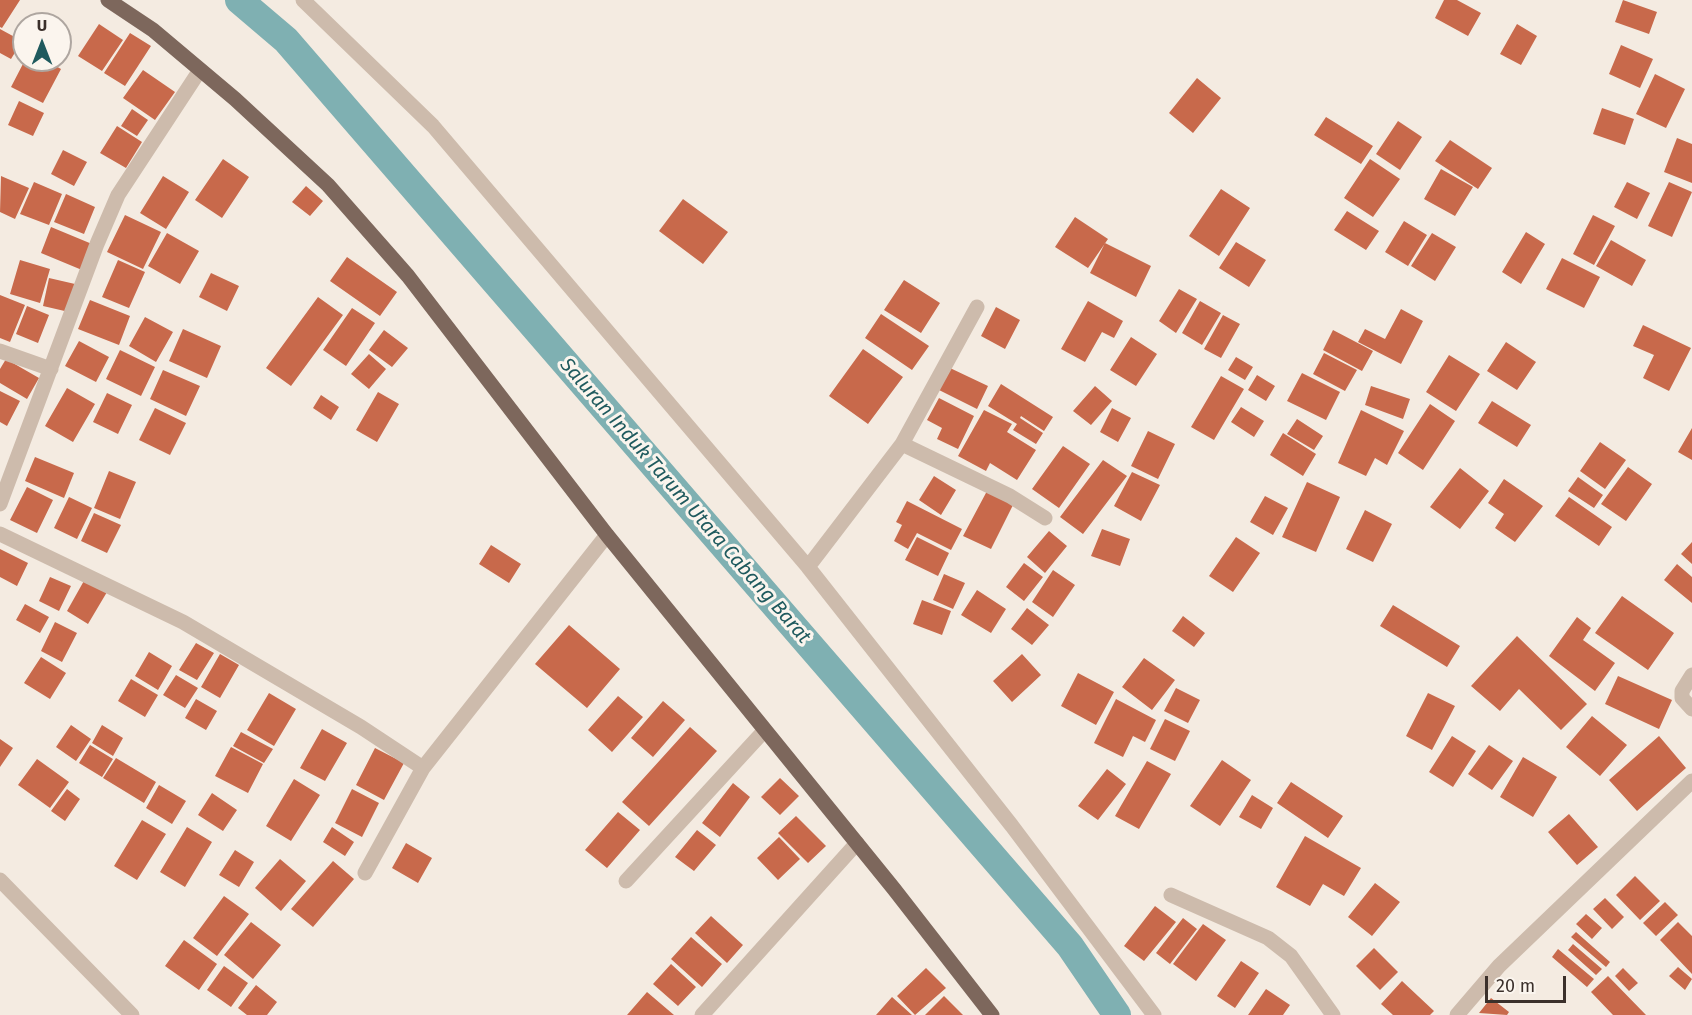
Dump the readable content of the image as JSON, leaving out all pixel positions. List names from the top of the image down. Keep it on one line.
{"water":["Saluran Induk Tarum Utara Cabang Barat"],"scale_bar":"20 m","north":"top"}
